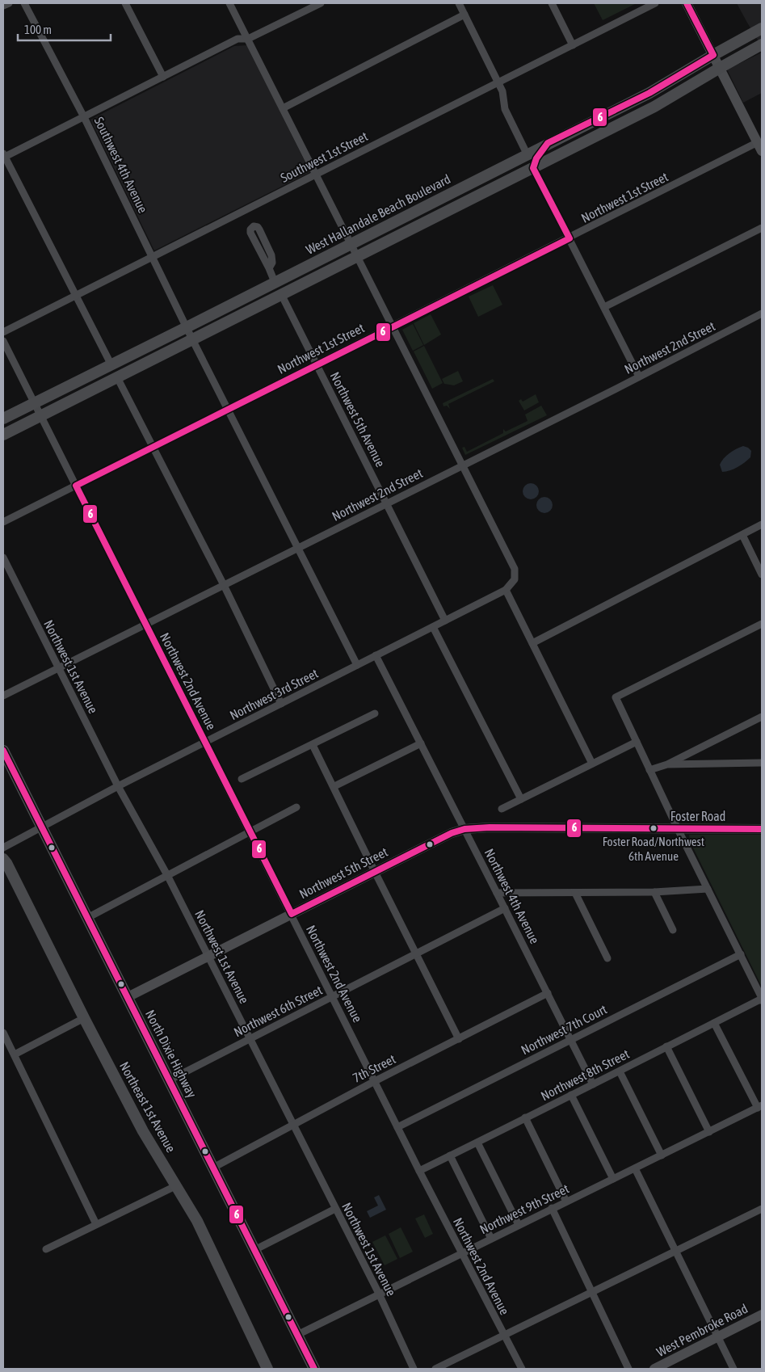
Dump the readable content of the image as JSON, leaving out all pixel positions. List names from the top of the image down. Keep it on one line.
{"streets":{"main road":["West Hallandale Beach Boulevard","North Dixie Highway","Northeast 1st Avenue"],"street":["Southwest 1st Street","Southwest 4th Avenue","Northwest 1st Street","Northwest 2nd Street","Northwest 5th Avenue","Northwest 1st Avenue","Northwest 2nd Avenue","Northwest 3rd Street","Foster Road","Northwest 5th Street","Northwest 4th Avenue","Northwest 6th Street","Northwest 7th Court","7th Street","Northwest 8th Street","Northwest 9th Street","West Pembroke Road"]},"crossings":[["Southwest 1st Street","Southwest 4th Avenue"],["Southwest 4th Avenue","West Hallandale Beach Boulevard"],["Northwest 1st Street","Northwest 5th Avenue"],["Northwest 1st Street","Northwest 2nd Avenue"],["West Hallandale Beach Boulevard","Northwest 5th Avenue"],["West Hallandale Beach Boulevard","Northwest 2nd Avenue"],["Northwest 2nd Street","Northwest 5th Avenue"],["Northwest 2nd Street","Northwest 1st Avenue"],["Northwest 2nd Street","Northwest 2nd Avenue"],["Northwest 2nd Street","Northwest 3rd Street"],["Northwest 5th Avenue","Northwest 3rd Street"],["Northwest 1st Avenue","Northwest 3rd Street"],["Northwest 1st Avenue","Northwest 5th Street"],["Northwest 1st Avenue","Northwest 6th Street"],["Northwest 1st Avenue","7th Street"],["Northwest 1st Avenue","Northwest 9th Street"],["Northwest 2nd Avenue","Northwest 3rd Street"],["Northwest 2nd Avenue","Northwest 5th Street"],["Northwest 2nd Avenue","Northwest 6th Street"],["Northwest 2nd Avenue","Northwest 7th Court"],["Northwest 2nd Avenue","7th Street"],["Northwest 2nd Avenue","Northwest 8th Street"],["Northwest 2nd Avenue","Northwest 9th Street"],["Northwest 3rd Street","Northwest 4th Avenue"],["Northwest 3rd Street","North Dixie Highway"],["Foster Road","Northwest 5th Street"],["Foster Road","Northwest 4th Avenue"],["Northwest 5th Street","Northwest 4th Avenue"],["Northwest 5th Street","North Dixie Highway"],["Northwest 4th Avenue","Northwest 6th Street"],["Northwest 4th Avenue","Northwest 7th Court"],["Northwest 4th Avenue","7th Street"],["Northwest 4th Avenue","Northwest 8th Street"],["Northwest 6th Street","North Dixie Highway"],["North Dixie Highway","7th Street"],["North Dixie Highway","Northwest 9th Street"]],"places":["Foster Road/Northwest 6th Avenue"],"lines":["transit line 6"],"scale_bar":"100 m"}
